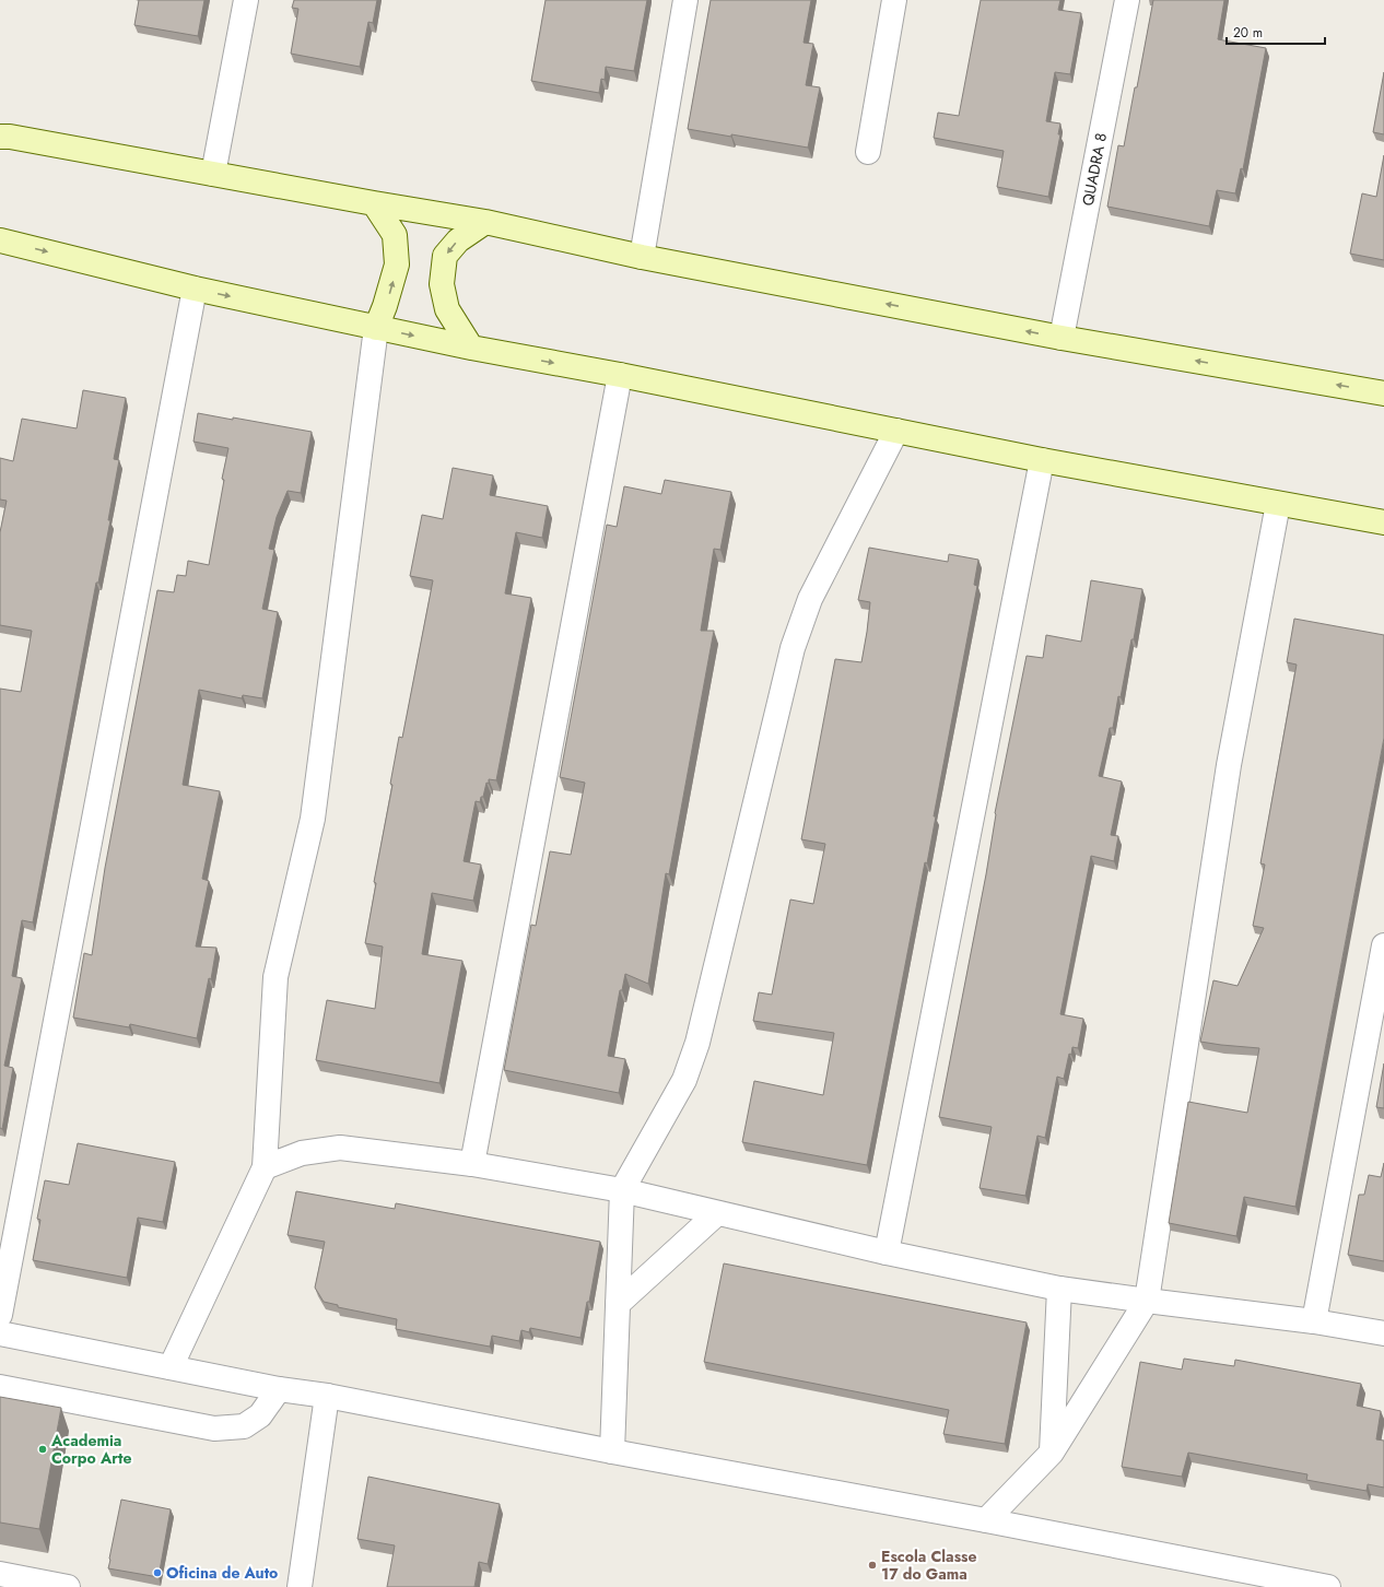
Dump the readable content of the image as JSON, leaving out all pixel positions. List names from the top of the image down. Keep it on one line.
{"streets":{"street":["QUADRA 8"]},"places":["Academia Corpo Arte","Escola Classe 17 do Gama","Oficina de Auto"],"scale_bar":"20 m"}
